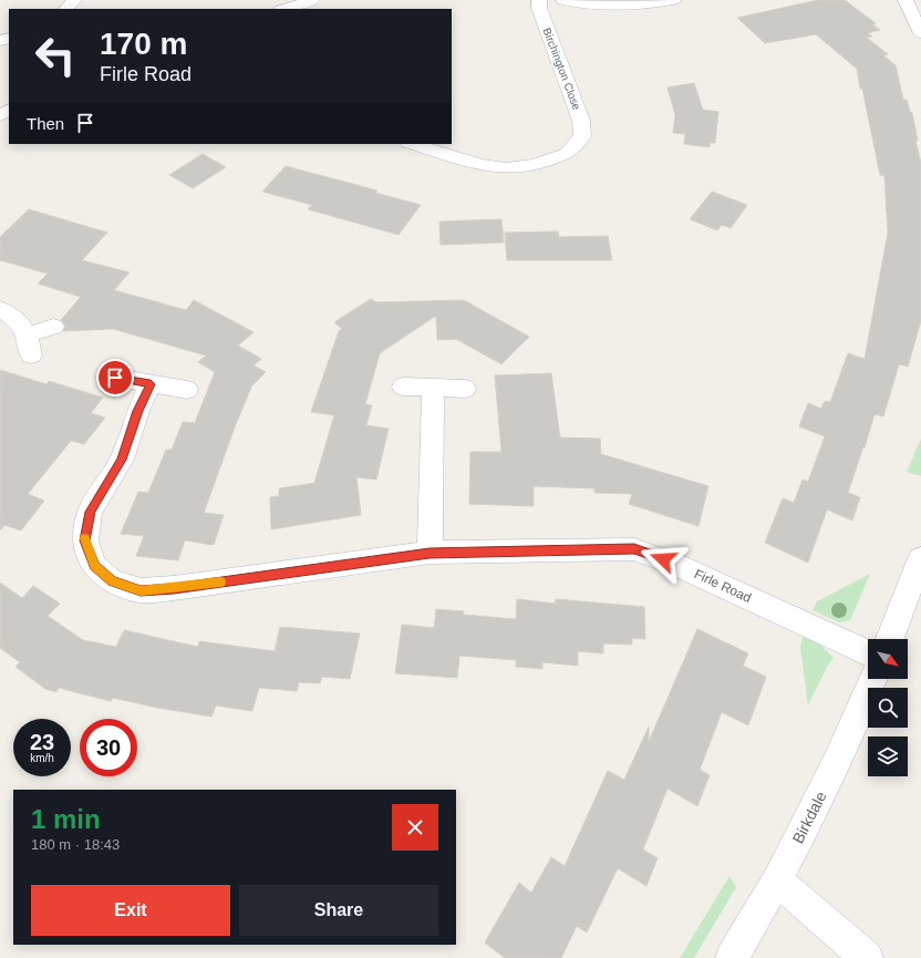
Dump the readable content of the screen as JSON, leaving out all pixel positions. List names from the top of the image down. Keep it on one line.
{"streets":{"street":["Birchington Close","Firle Road","Birkdale"]},"north":"bottom right","page":{"turn":["170 m","Firle Road"],"then":"Then","speed":"23 km/h","limit":"30","heading":["1 min","180 m · 18:43"],"buttons":["Exit","Share"]}}
